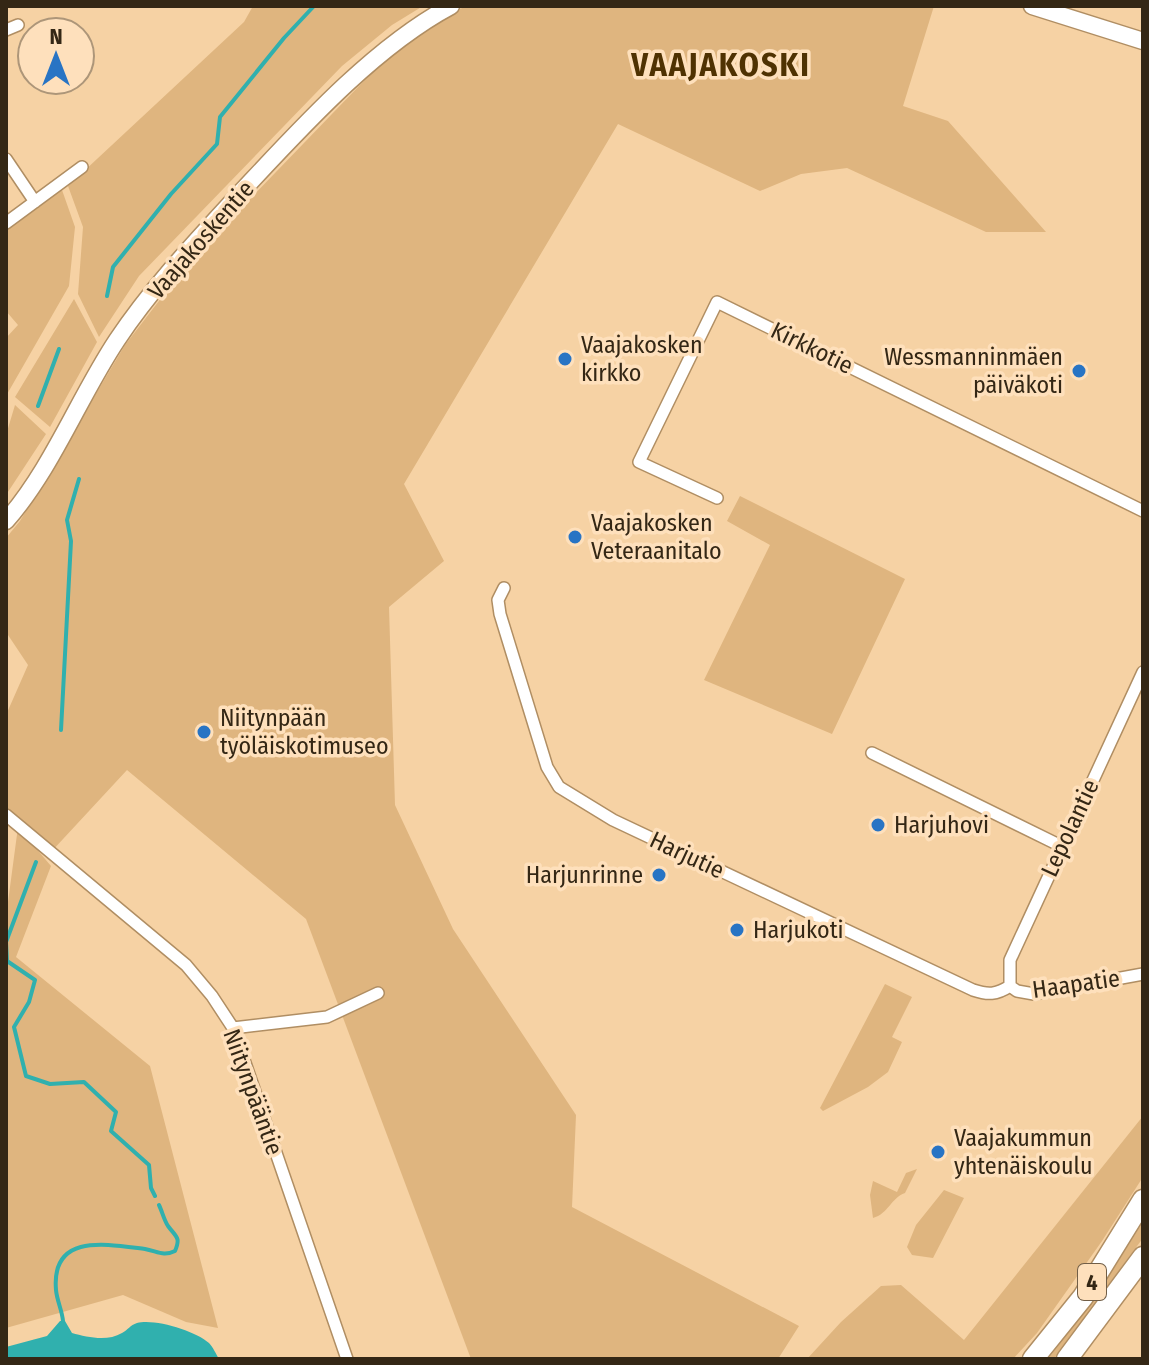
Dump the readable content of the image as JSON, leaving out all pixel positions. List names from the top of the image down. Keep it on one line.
{"streets":{"highway":["4"],"main road":["Vaajakoskentie"],"street":["Kirkkotie","Lepolantie","Harjutie","Haapatie","Niitynpääntie"]},"crossings":[["Lepolantie","Harjutie"],["Lepolantie","Haapatie"],["Harjutie","Haapatie"]],"districts":["VAAJAKOSKI"],"places":["Vaajakosken kirkko","Wessmanninmäen päiväkoti","Vaajakosken Veteraanitalo","Niitynpään työläiskotimuseo","Harjuhovi","Harjunrinne","Harjukoti","Vaajakummun yhtenäiskoulu"],"north":"top"}
